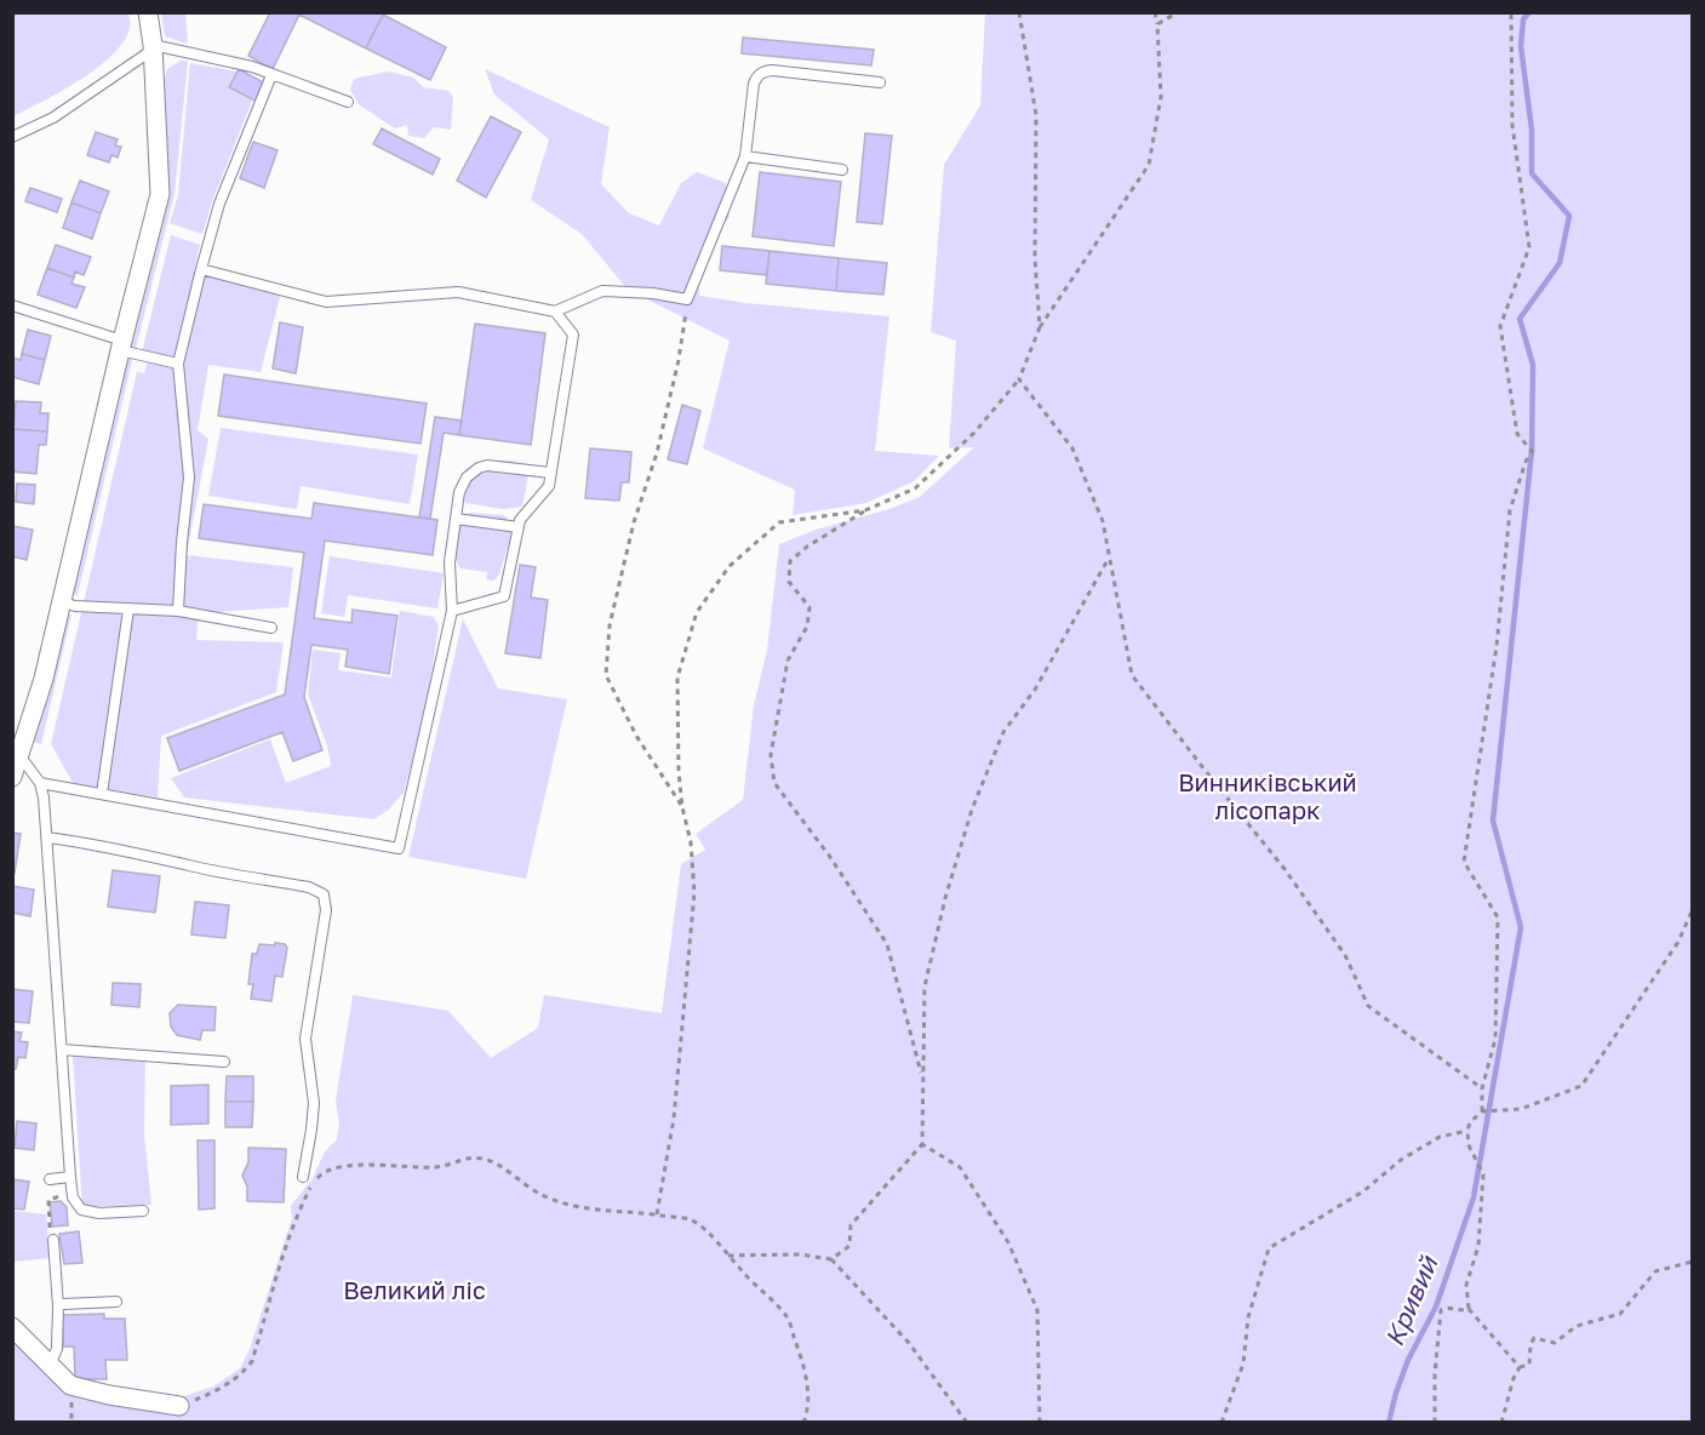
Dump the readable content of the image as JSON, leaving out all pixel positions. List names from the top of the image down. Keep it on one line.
{"water":["Кривий"],"parks":["Винниківський лісопарк","Великий ліс"]}
